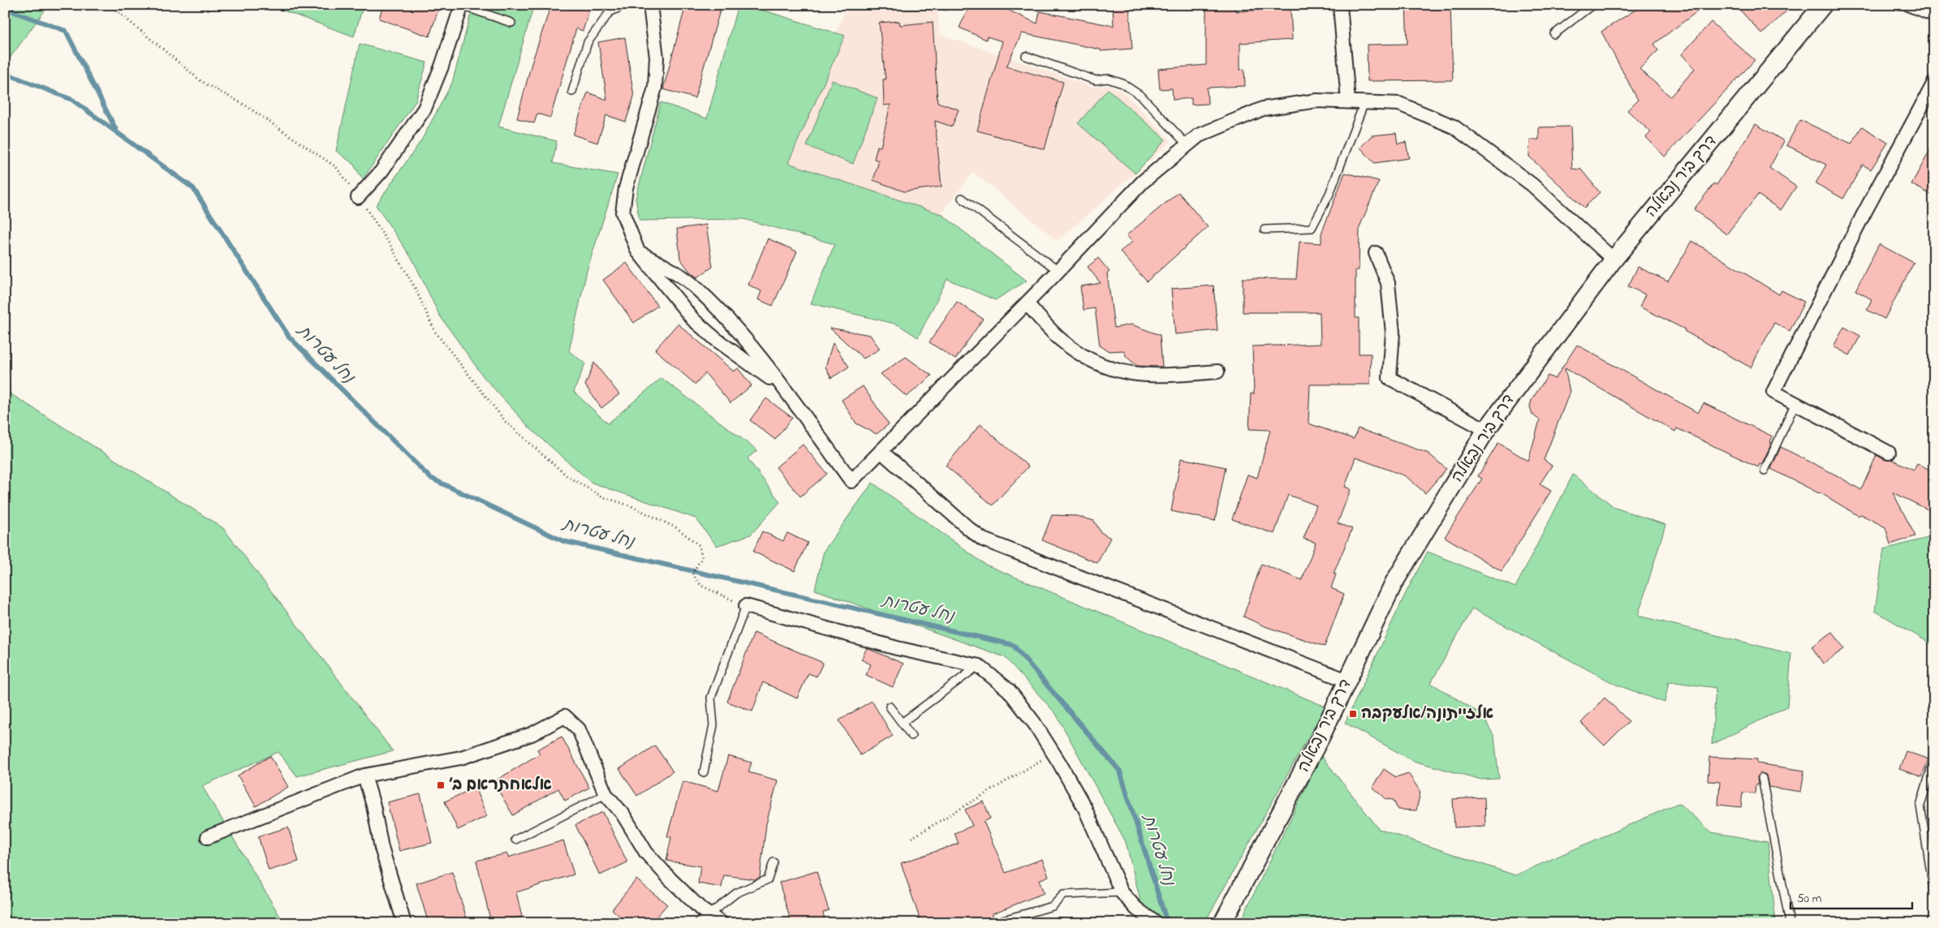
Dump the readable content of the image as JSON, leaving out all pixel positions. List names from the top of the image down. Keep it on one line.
{"streets":{"street":["דרך ביר נבאלה"]},"water":["נחל עטרות"],"places":{"transit":["אלזייתונה/אלעקבה","אלאחתראם ב׳"]},"scale_bar":"50 m"}
